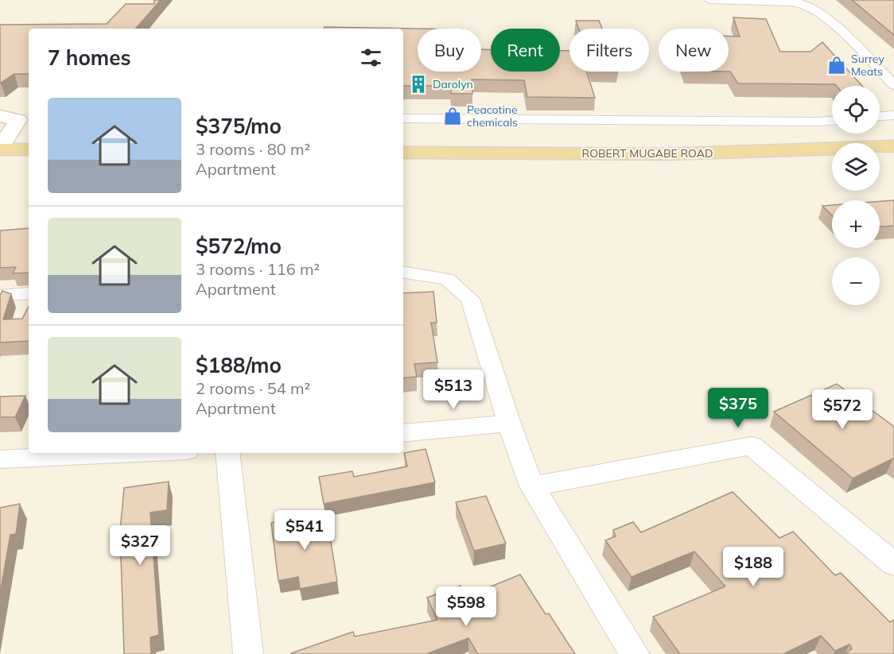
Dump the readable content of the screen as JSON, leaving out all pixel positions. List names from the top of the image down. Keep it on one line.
{"streets":{"main road":["ROBERT MUGABE ROAD"]},"places":{"shop":["Surrey Meats","Peacotine chemicals"],"building":["Darolyn"]},"page":{"chip":["Buy","Rent","Filters","New"],"heading":"7 homes","map_buttons":["+","−"],"list":[{"name":"$375/mo","note":"3 rooms · 80 m² · Apartment"},{"name":"$572/mo","note":"3 rooms · 116 m² · Apartment"},{"name":"$188/mo","note":"2 rooms · 54 m² · Apartment"}],"price":["$513","$375","$572","$541","$327","$188","$598"]}}
